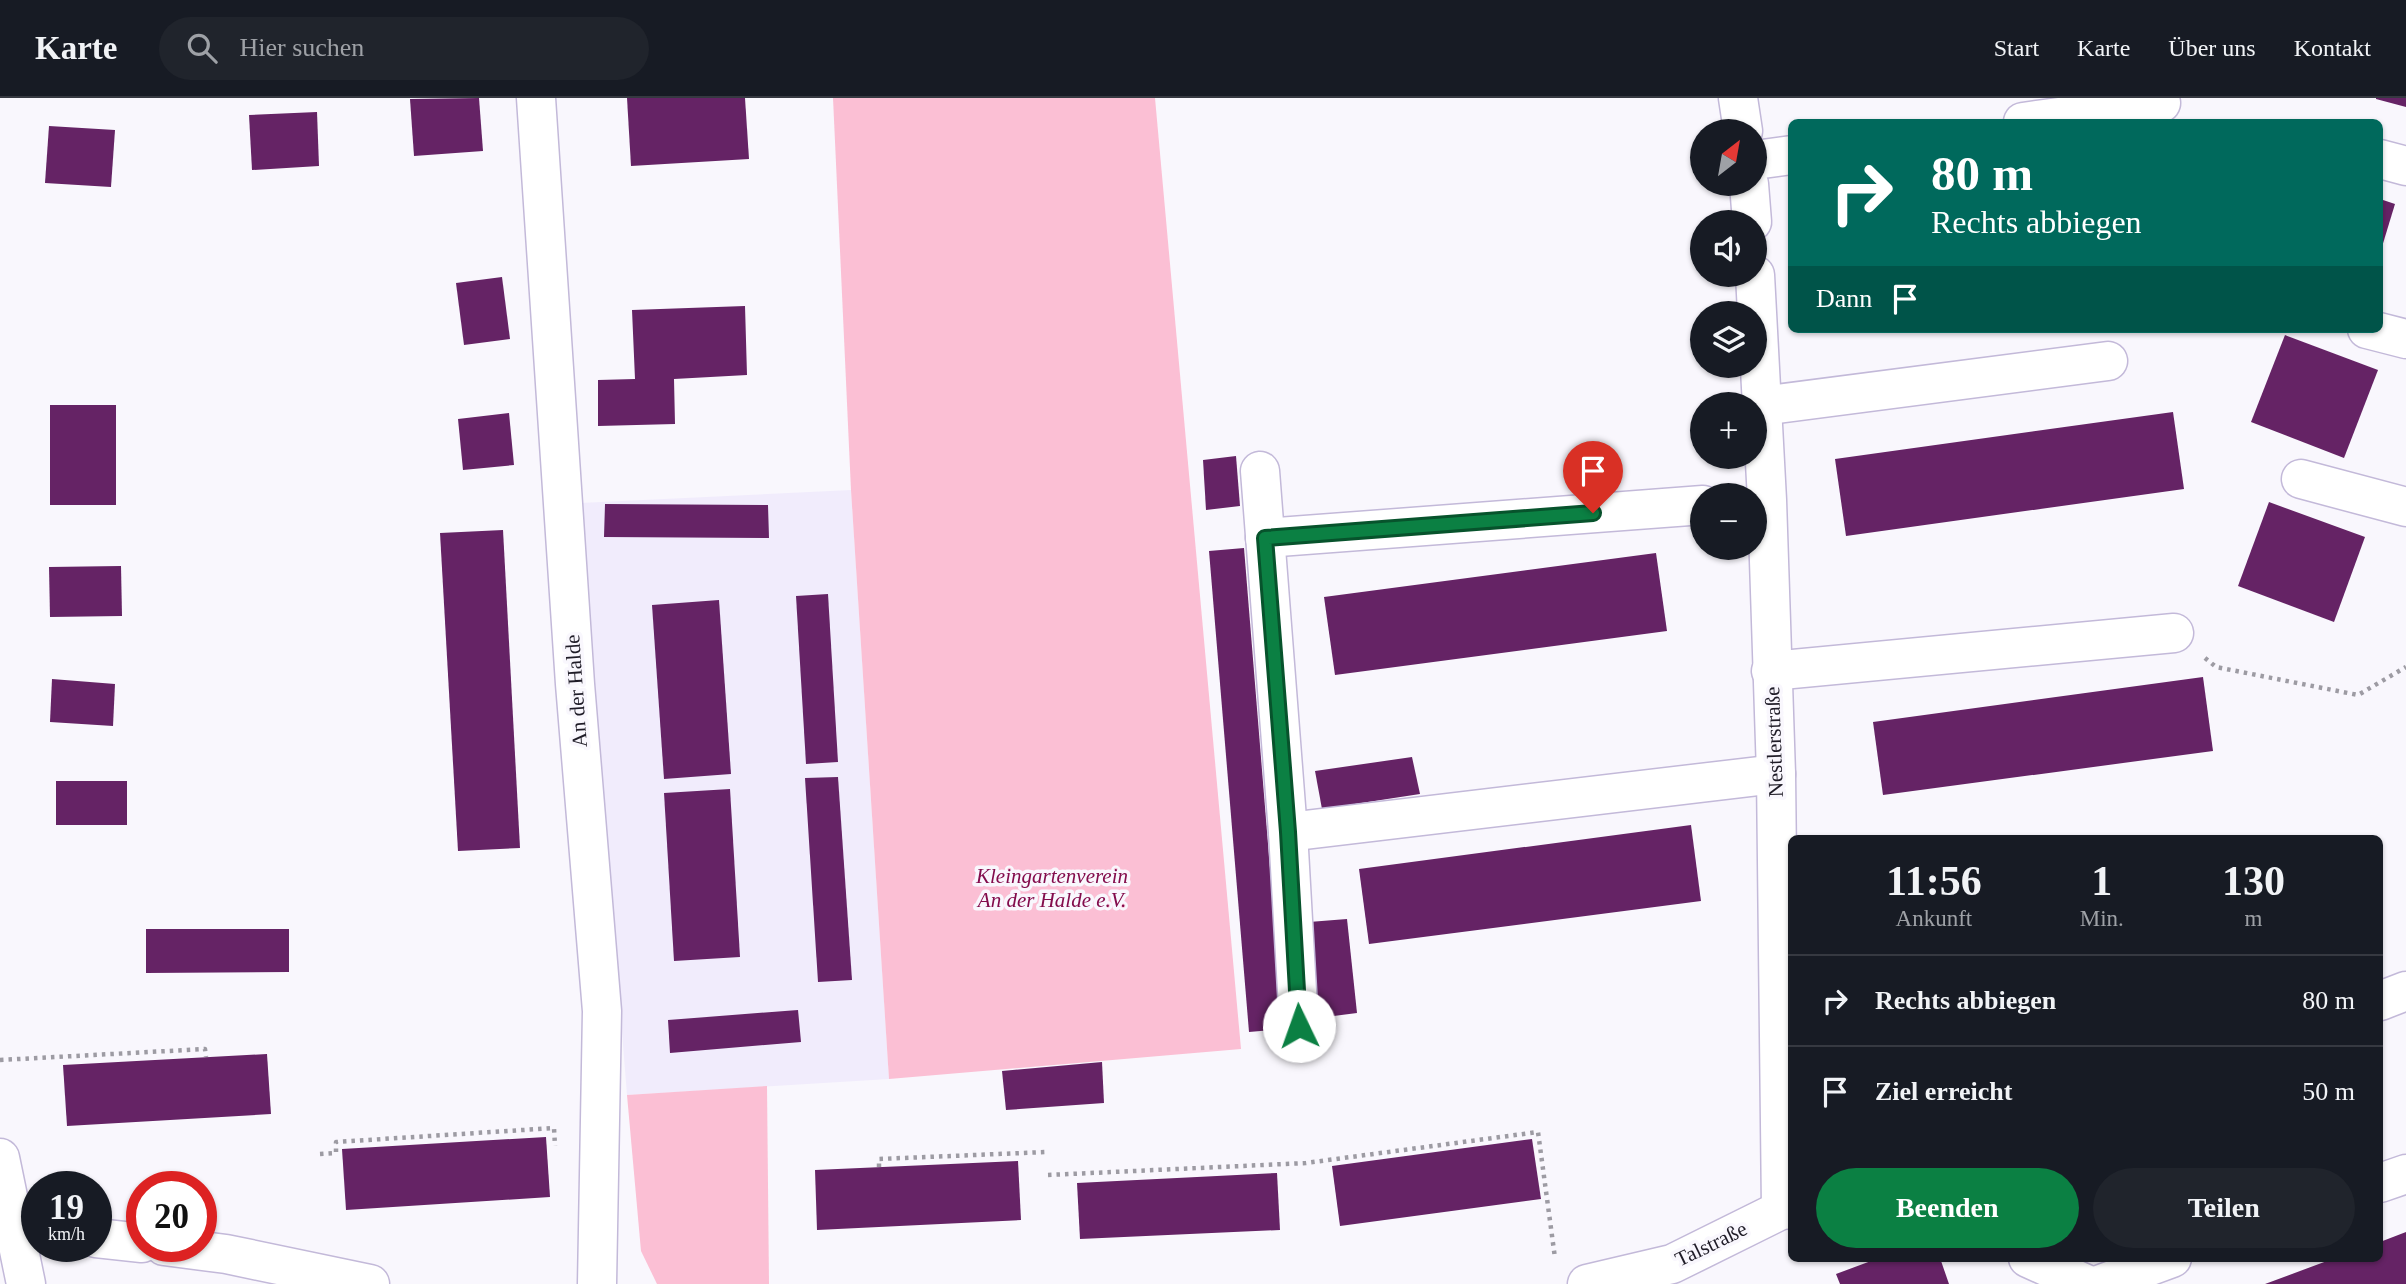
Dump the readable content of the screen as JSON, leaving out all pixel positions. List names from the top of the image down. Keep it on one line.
{"streets":{"street":["An der Halde","Nestlerstraße","Talstraße"]},"crossings":[["Nestlerstraße","Talstraße"]],"parks":["Kleingartenverein An der Halde e.V."],"north":"top right","page":{"header":"Karte","search":"Hier suchen","nav":["Start","Karte","Über uns","Kontakt"],"map_buttons":["+","−"],"turn":["80 m","Rechts abbiegen"],"then":"Dann","eta":["11:56","Ankunft","1","Min.","130","m"],"list":[{"name":"Rechts abbiegen","value":"80 m"},{"name":"Ziel erreicht","value":"50 m"}],"buttons":["Beenden","Teilen"],"speed":"19 km/h","limit":"20"}}
